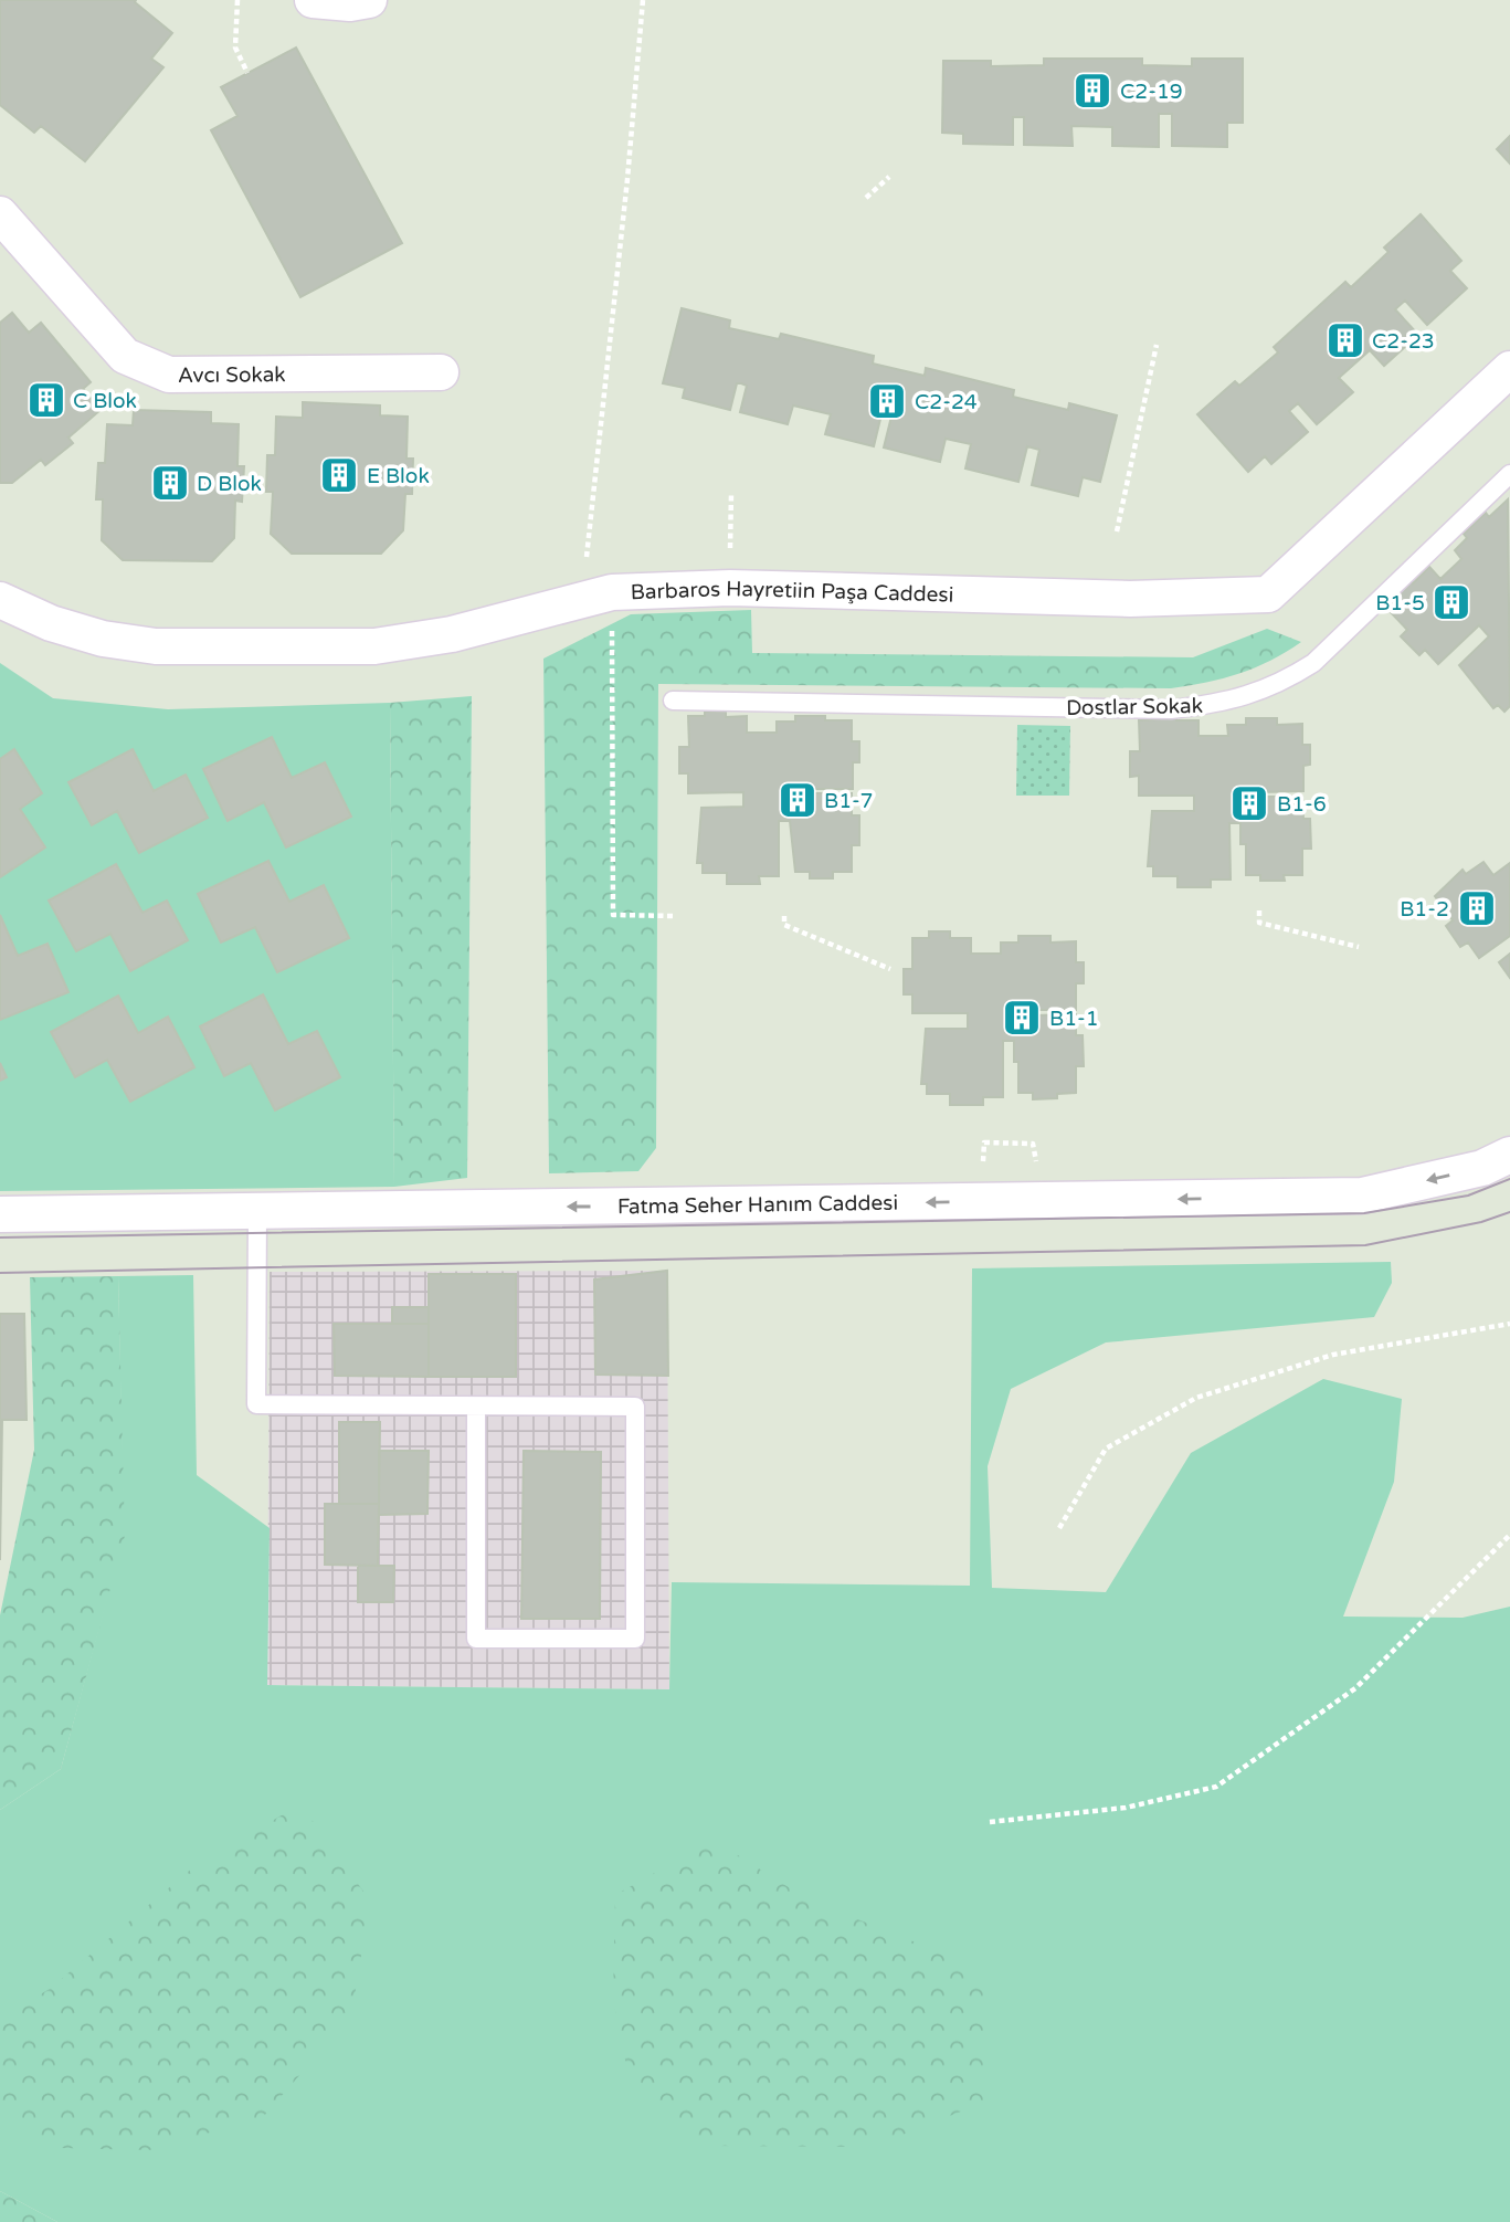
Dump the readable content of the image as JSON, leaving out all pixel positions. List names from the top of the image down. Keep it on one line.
{"streets":{"street":["Avcı Sokak","Barbaros Hayretiin Paşa Caddesi","Fatma Seher Hanım Caddesi"],"lane":["Dostlar Sokak"]},"one_way":["Fatma Seher Hanım Caddesi"],"places":{"building":["C2-19","C2-23","C Blok","C2-24","E Blok","D Blok","B1-5","B1-7","B1-6","B1-2","B1-1"]}}
